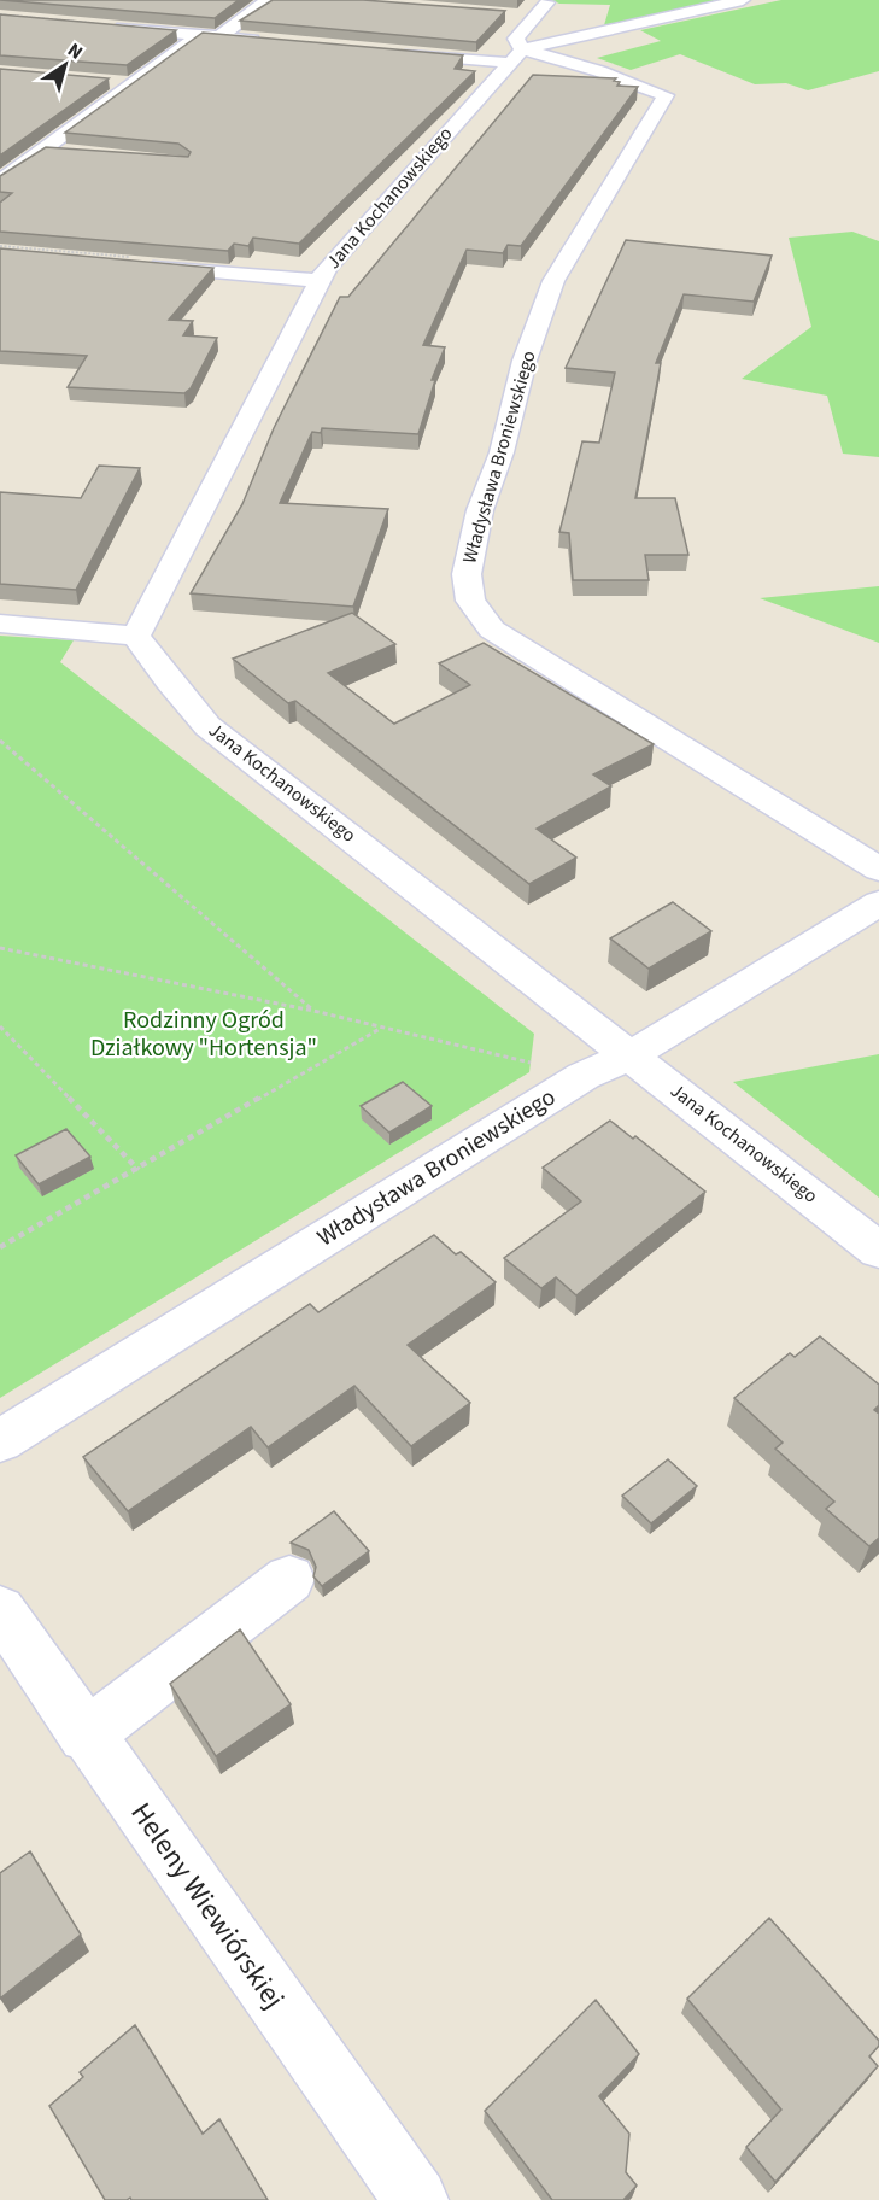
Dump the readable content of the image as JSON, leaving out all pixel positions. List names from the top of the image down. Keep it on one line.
{"streets":{"street":["Jana Kochanowskiego","Władysława Broniewskiego","Heleny Wiewiórskiej"]},"crossings":[["Jana Kochanowskiego","Władysława Broniewskiego"]],"parks":["Rodzinny Ogród Działkowy \"Hortensja\""],"north":"top right"}
